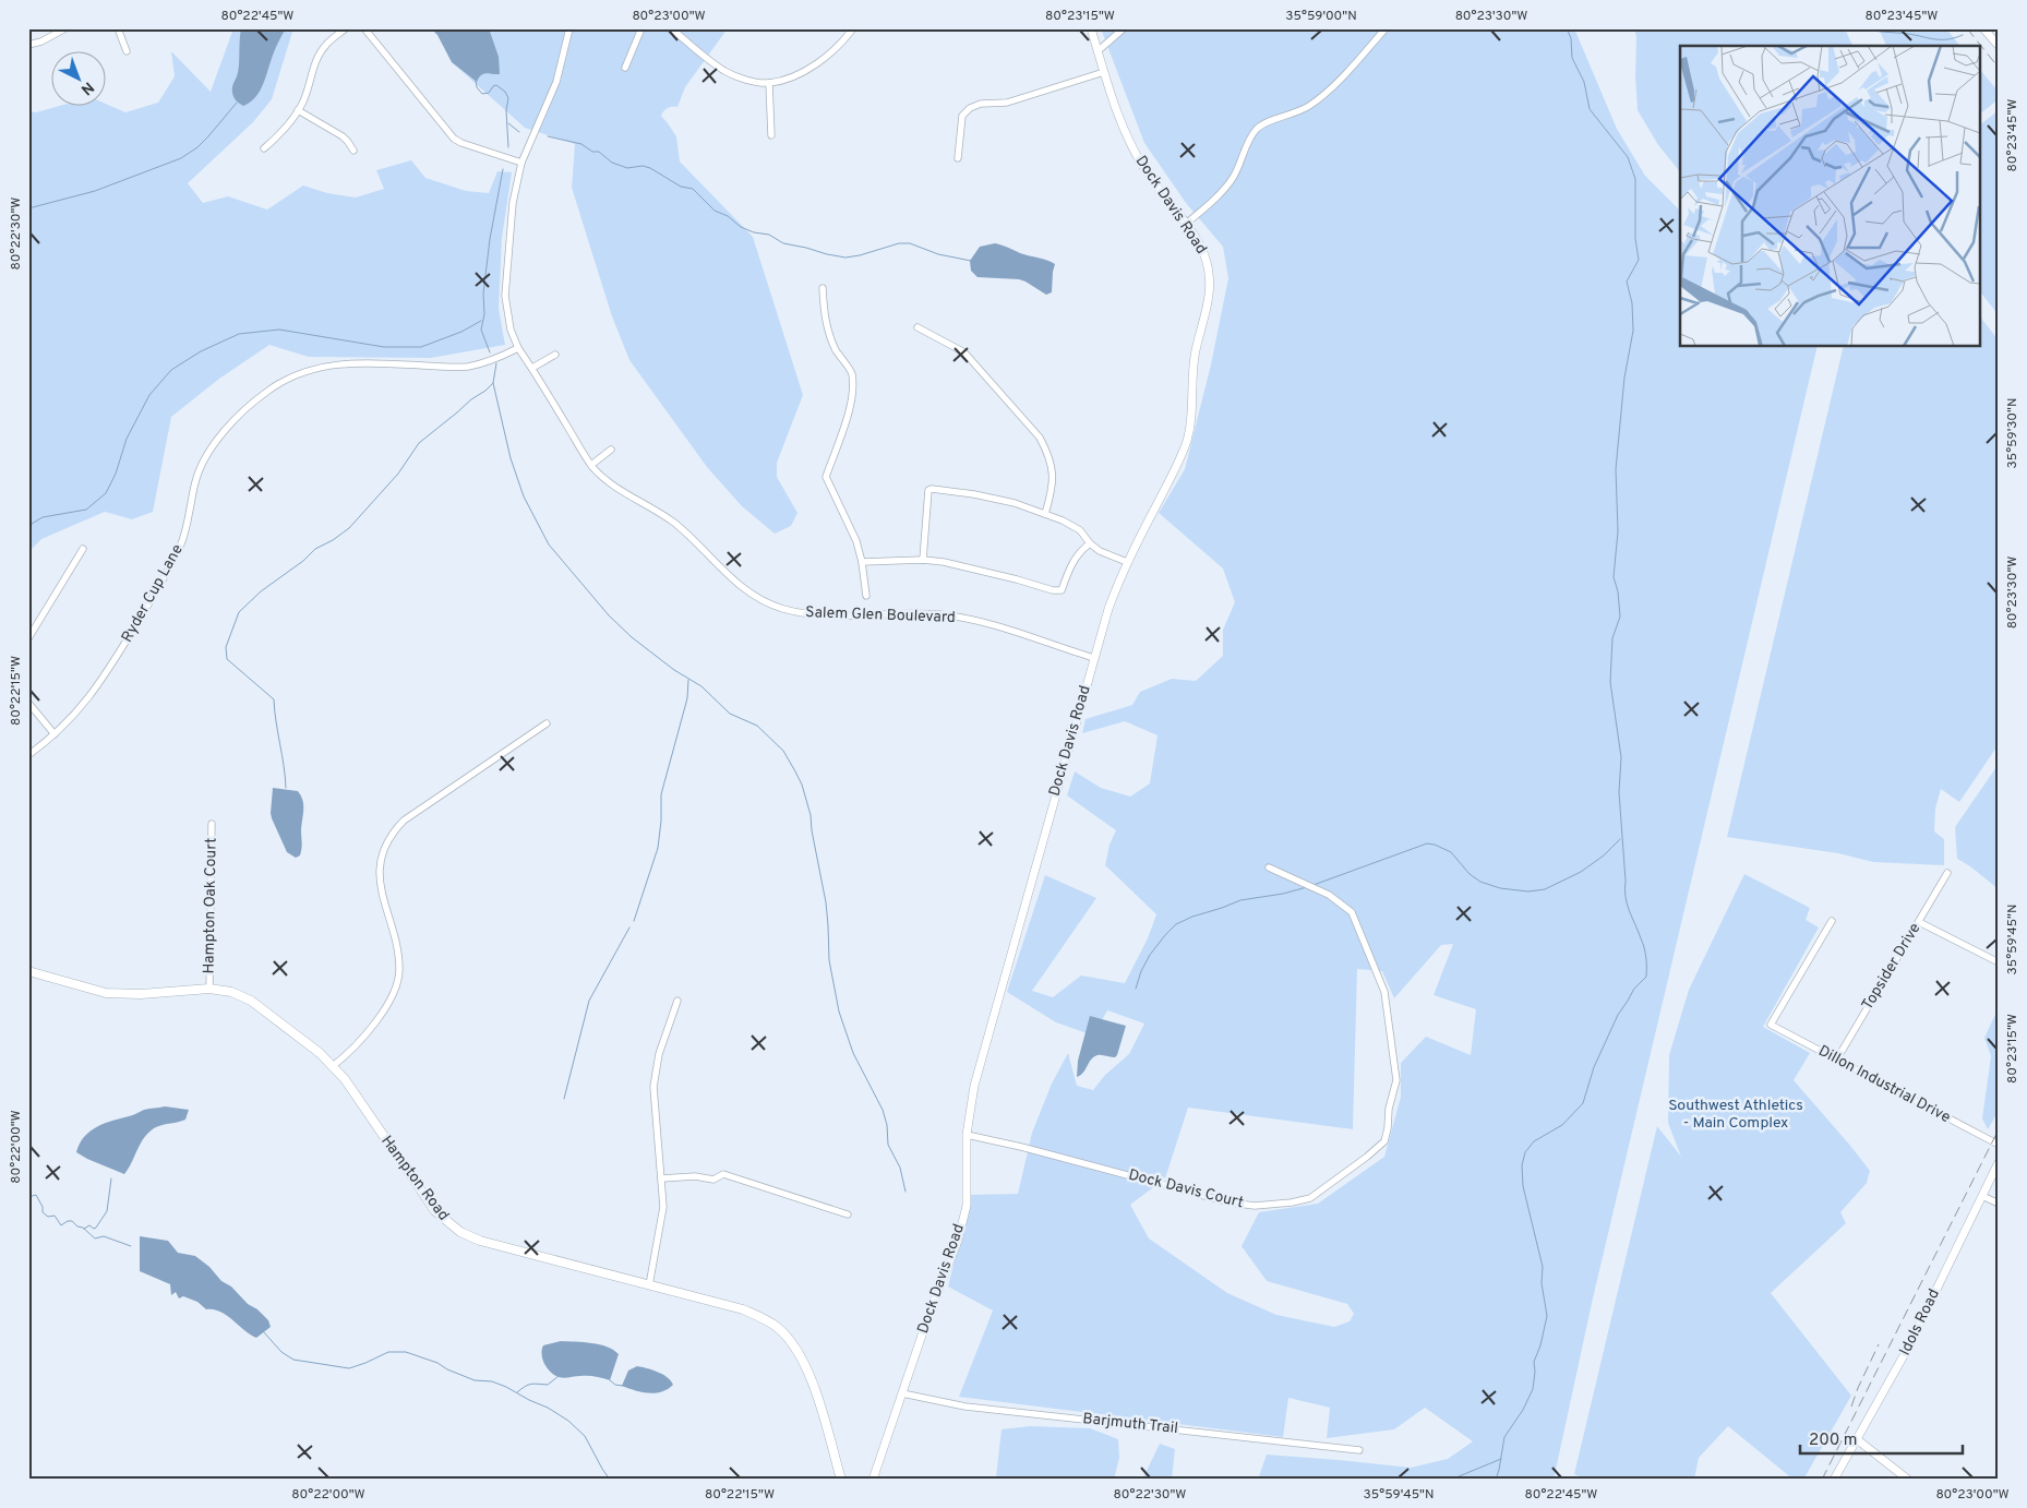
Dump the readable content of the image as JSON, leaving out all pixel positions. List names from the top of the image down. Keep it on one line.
{"streets":{"main road":["Hampton Road"],"street":["Dock Davis Road","Ryder Cup Lane","Salem Glen Boulevard","Hampton Oak Court","Topsider Drive","Dillon Industrial Drive","Dock Davis Court","Idols Road","Barjmuth Trail"]},"crossings":[["Dock Davis Road","Salem Glen Boulevard"],["Dock Davis Road","Dock Davis Court"],["Dock Davis Road","Barjmuth Trail"],["Ryder Cup Lane","Salem Glen Boulevard"],["Hampton Oak Court","Hampton Road"],["Topsider Drive","Dillon Industrial Drive"]],"parks":["Southwest Athletics - Main Complex"],"scale_bar":"200 m","north":"bottom right","coordinates":["80°22'45\"W","80°23'00\"W","80°23'15\"W","35°59'00\"N","80°23'30\"W","80°23'45\"W","80°22'30\"W","35°59'30\"N","80°22'15\"W","35°59'45\"N","80°22'00\"W"]}
